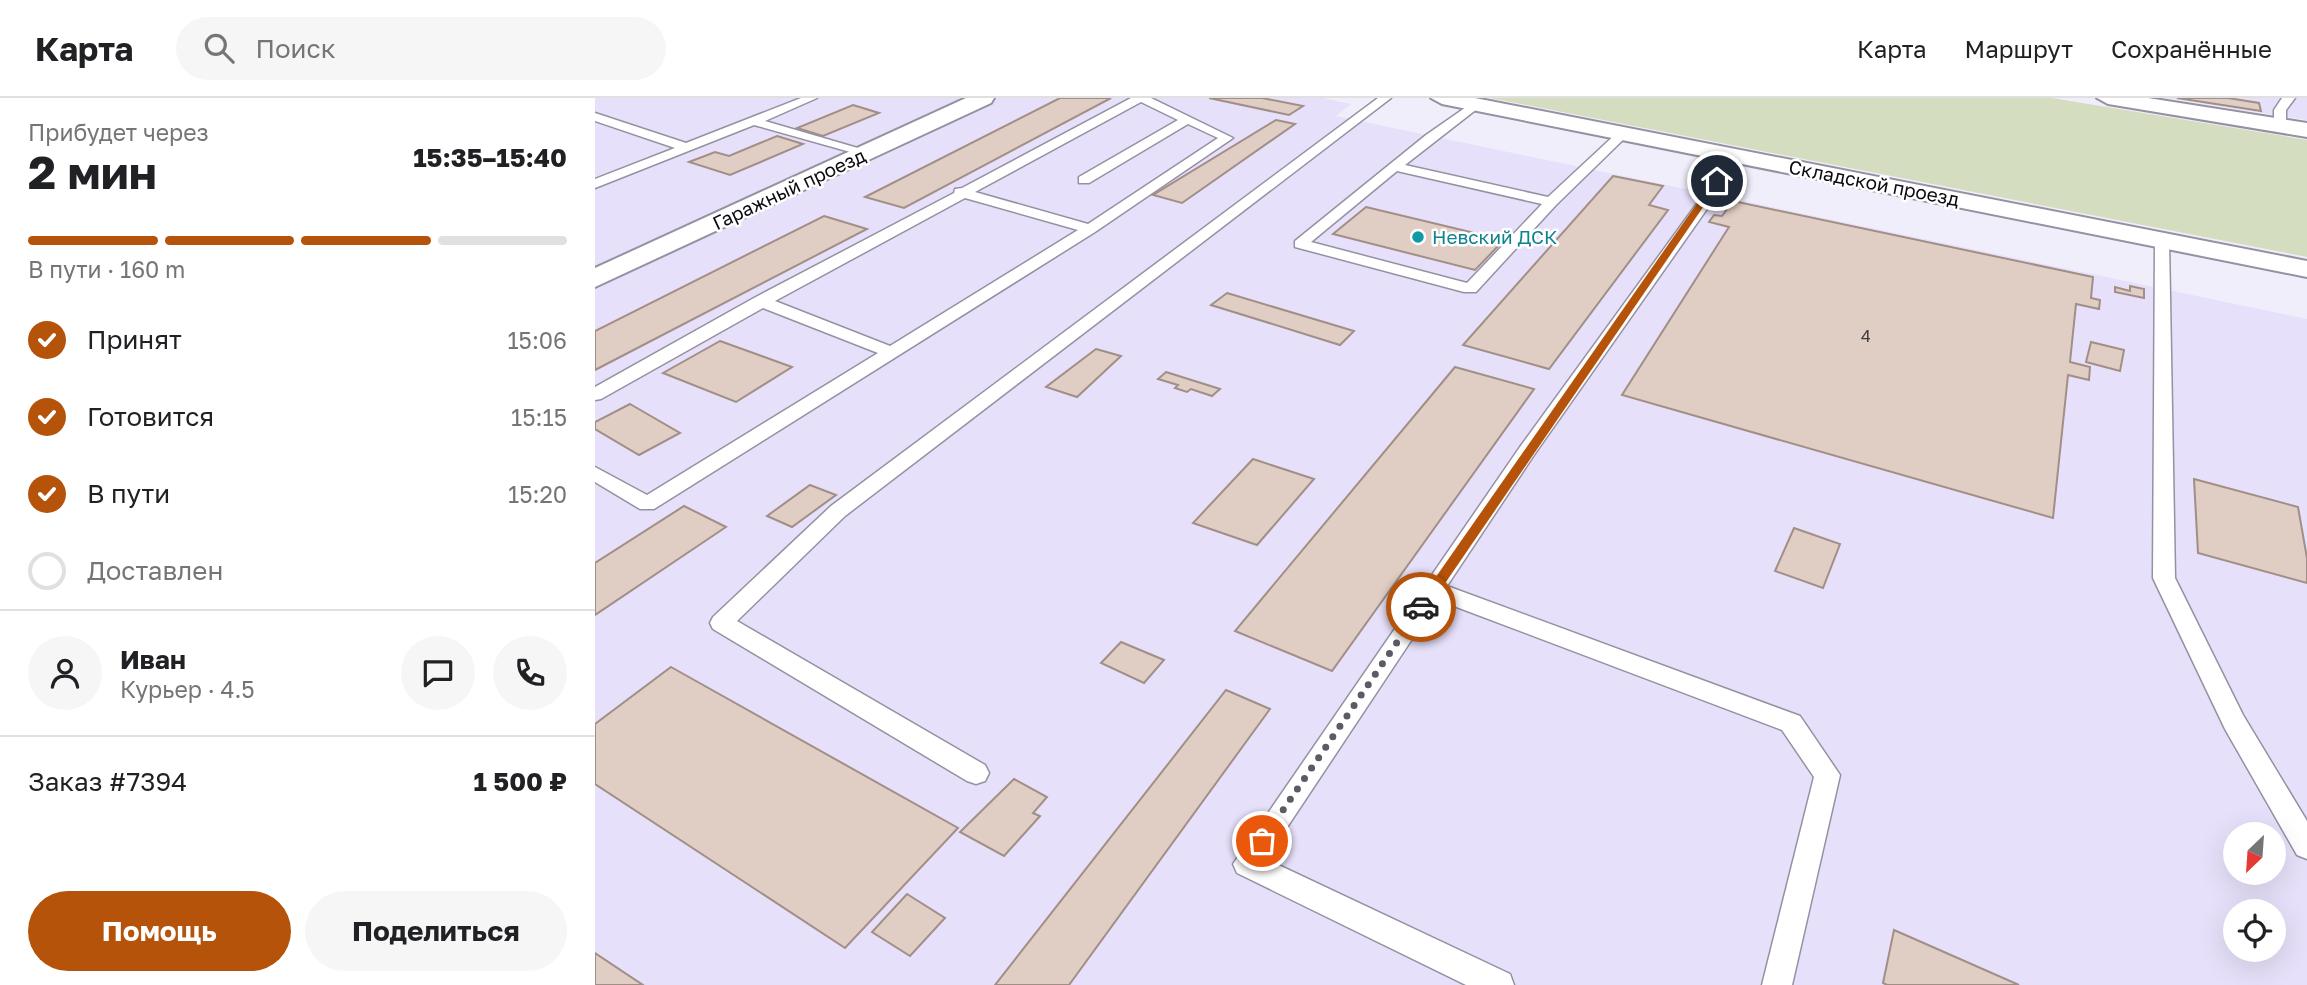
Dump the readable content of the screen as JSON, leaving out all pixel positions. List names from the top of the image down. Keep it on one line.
{"streets":{"street":["Складской проезд","Гаражный проезд"]},"places":["Невский ДСК"],"house_numbers":["4"],"north":"bottom left","page":{"header":"Карта","search":"Поиск","nav":["Карта","Маршрут","Сохранённые"],"heading":["2 мин","Прибудет через","15:35–15:40"],"panel":["Иван","Курьер · 4.5","Заказ #7394","1 500 ₽"],"bar":"В пути · 160 m","list":[["Принят","15:06"],["Готовится","15:15"],["В пути","15:20"],"Доставлен"],"buttons":["Помощь","Поделиться"]}}
